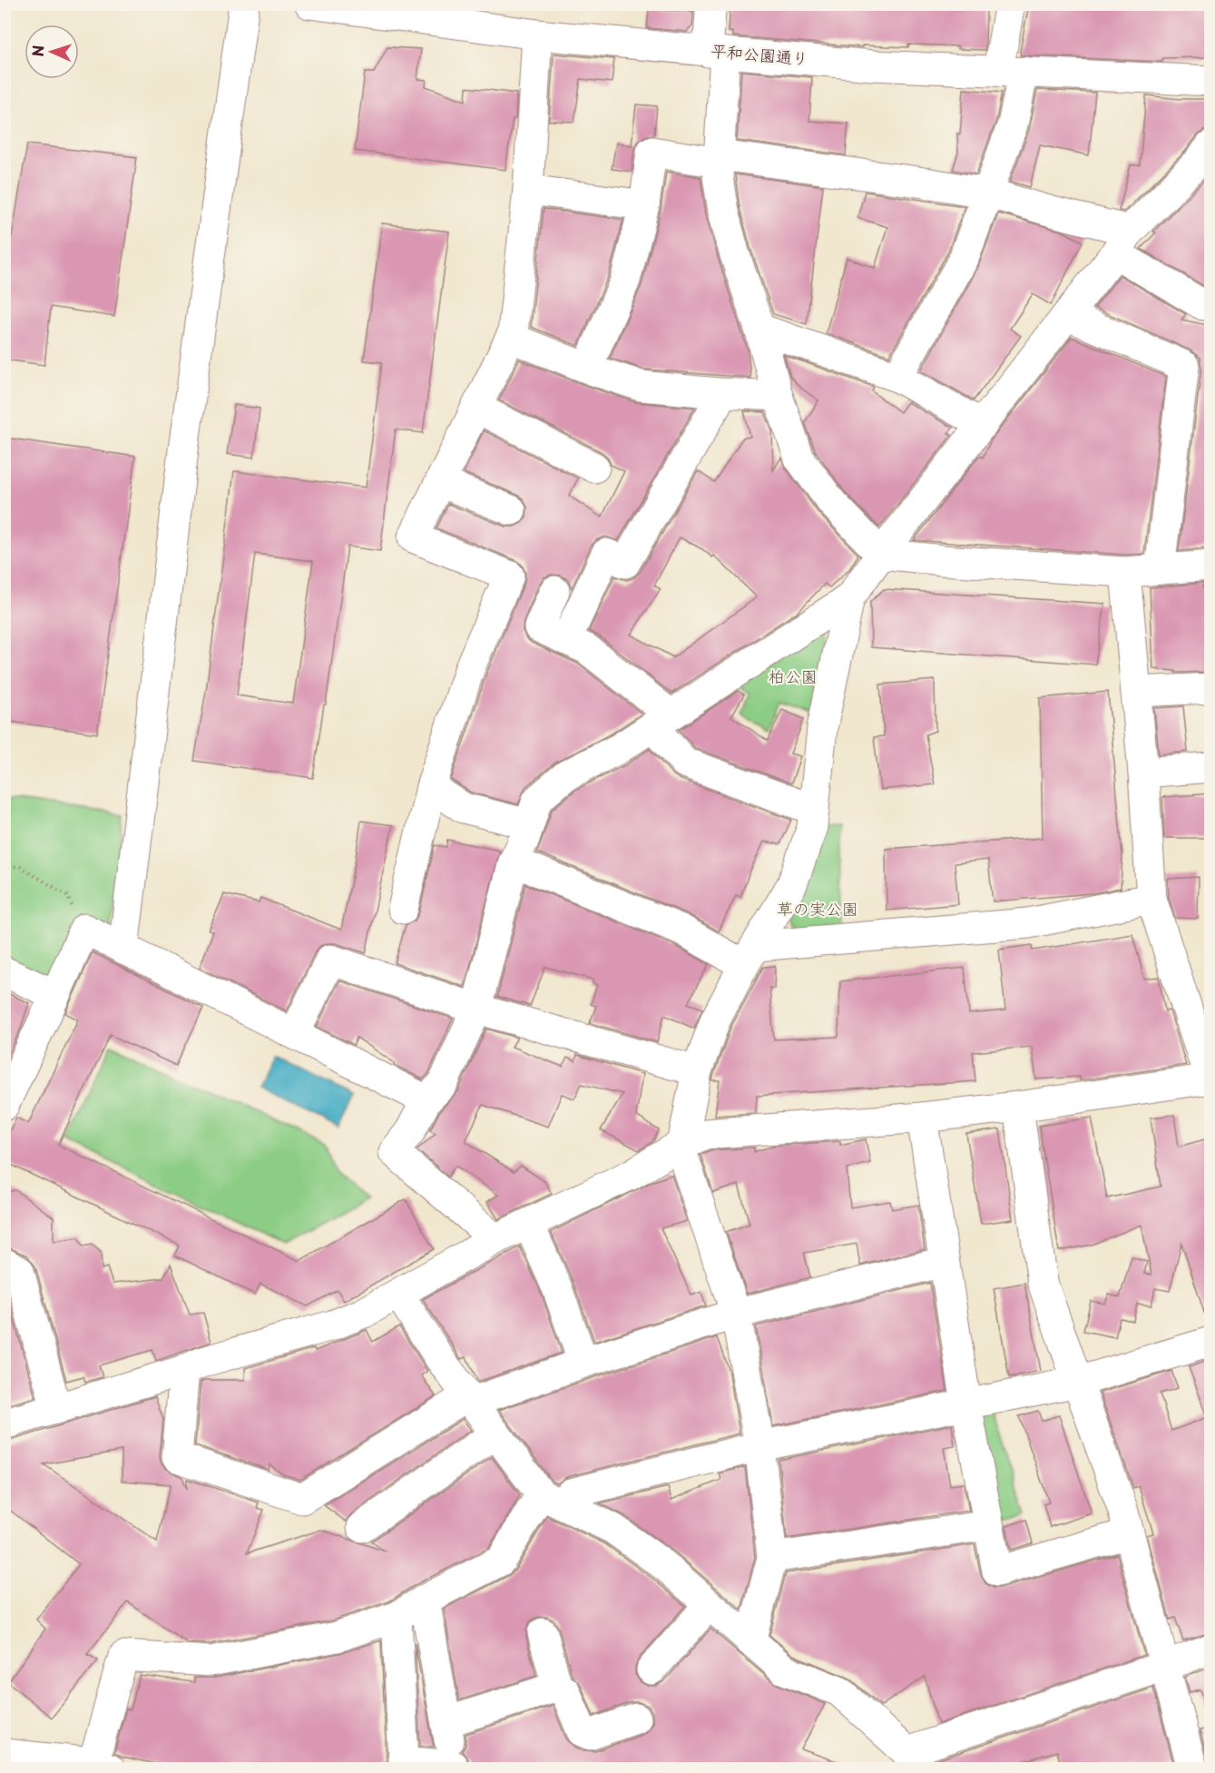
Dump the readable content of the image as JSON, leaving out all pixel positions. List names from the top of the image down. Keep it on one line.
{"streets":{"street":["平和公園通り"]},"parks":["柏公園","草の実公園"],"north":"left"}
